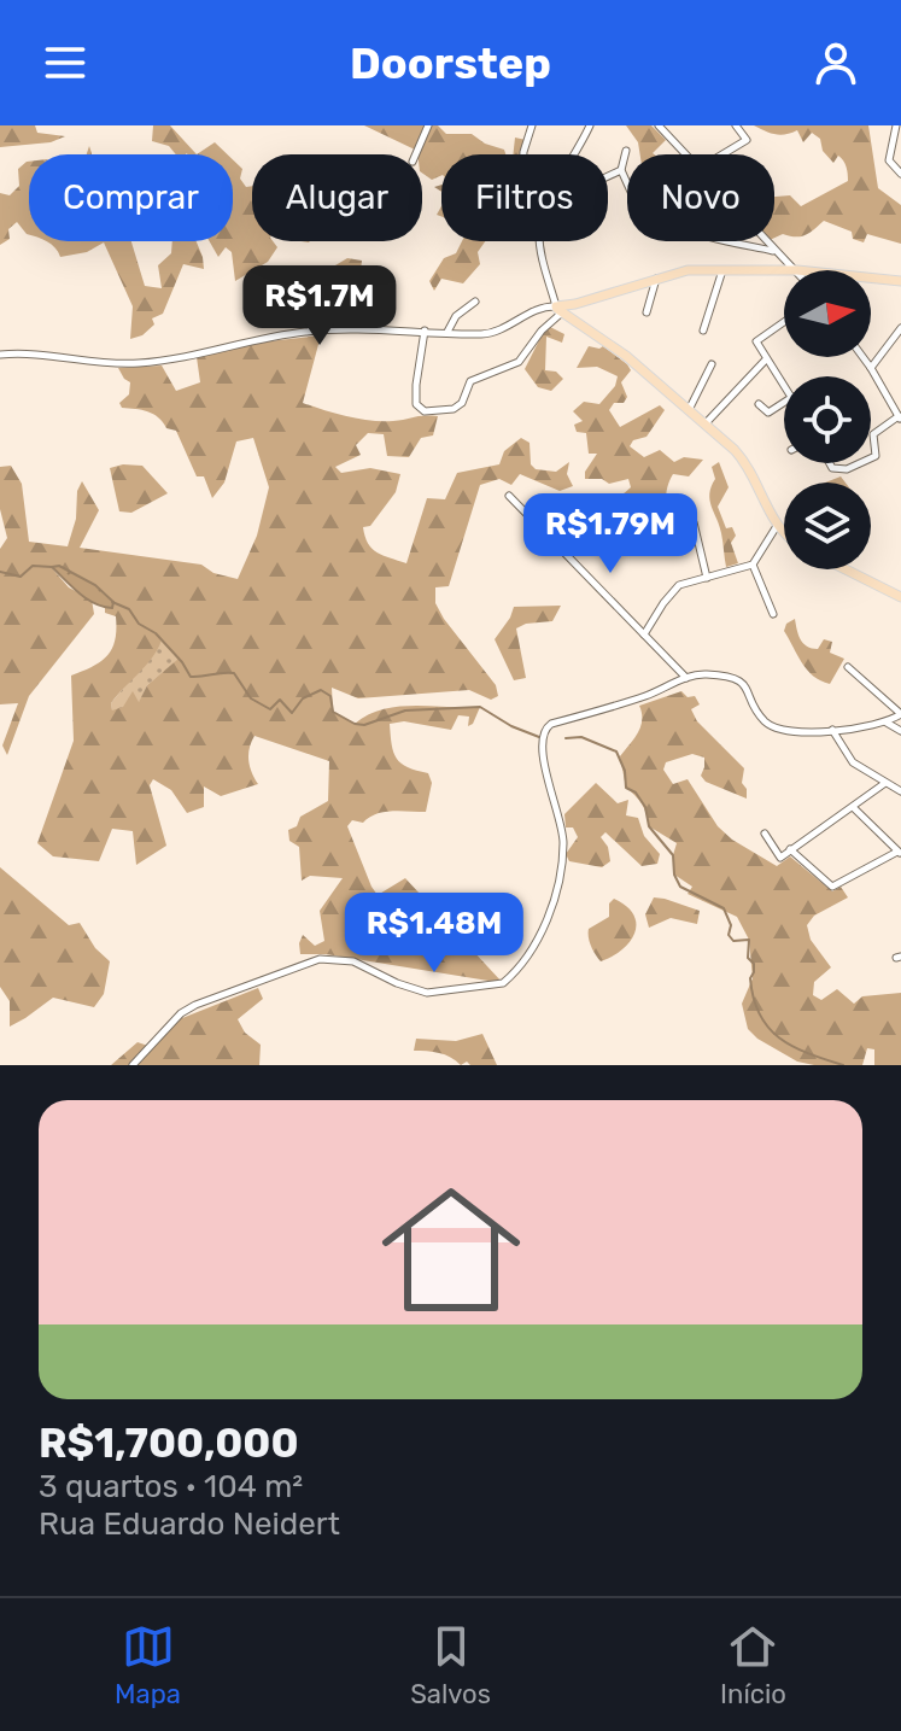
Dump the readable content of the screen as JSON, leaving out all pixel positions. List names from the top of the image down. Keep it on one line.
{"north":"right","page":{"header":"Doorstep","chip":["Comprar","Alugar","Filtros","Novo"],"price":["R$1.7M","R$1.79M","R$1.48M"],"list":[{"name":"R$1,700,000","note":"3 quartos · 104 m² · Rua Eduardo Neidert"}],"tabs":["Mapa","Salvos","Início"]}}
